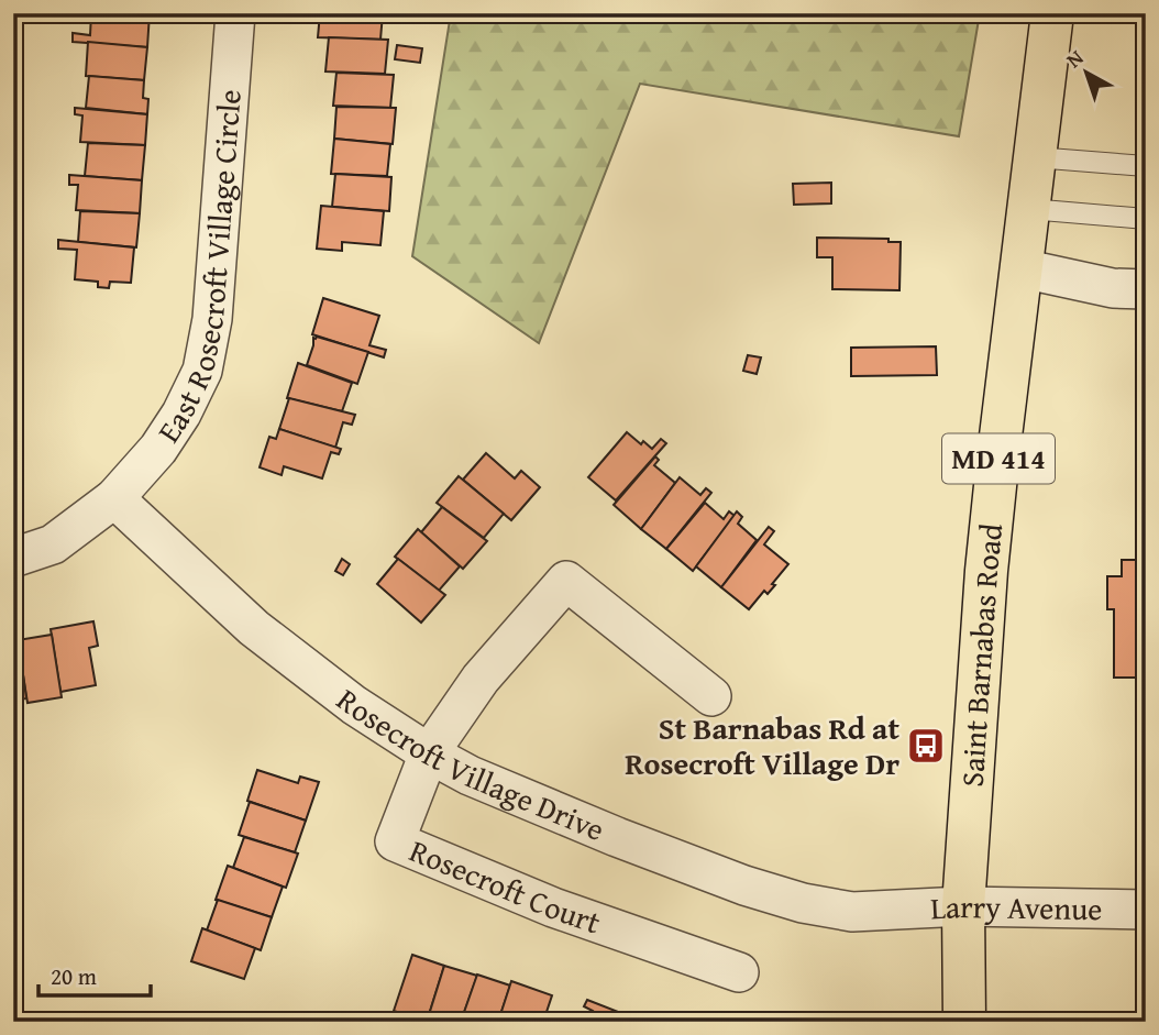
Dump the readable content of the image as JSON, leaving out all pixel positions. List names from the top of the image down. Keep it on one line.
{"streets":{"main road":["MD 414","Saint Barnabas Road"],"street":["East Rosecroft Village Circle","Rosecroft Village Drive","Rosecroft Court","Larry Avenue"]},"crossings":[["East Rosecroft Village Circle","Rosecroft Village Drive"],["Saint Barnabas Road","Larry Avenue"],["Rosecroft Village Drive","Rosecroft Court"],["Rosecroft Village Drive","Larry Avenue"]],"places":{"bus stop":["St Barnabas Rd at Rosecroft Village Dr"]},"scale_bar":"20 m","north":"top left"}
